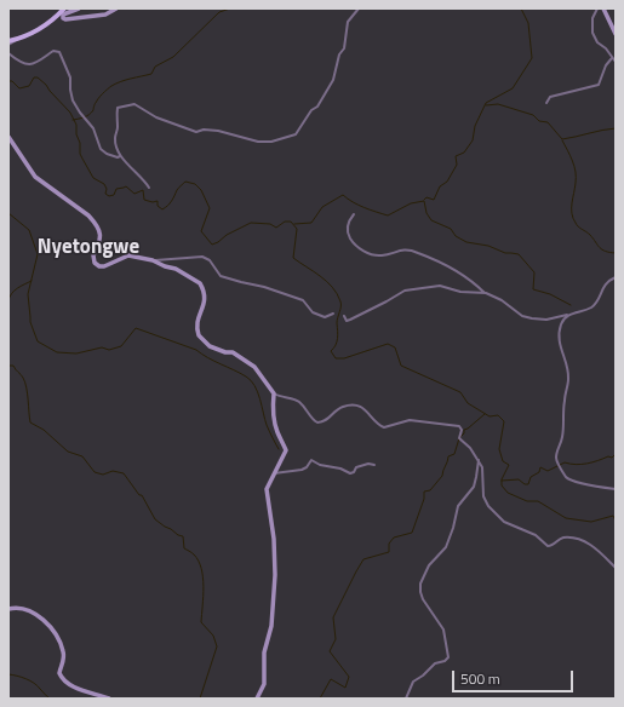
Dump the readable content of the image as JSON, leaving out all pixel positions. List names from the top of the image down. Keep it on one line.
{"districts":["Nyetongwe"],"scale_bar":"500 m"}
